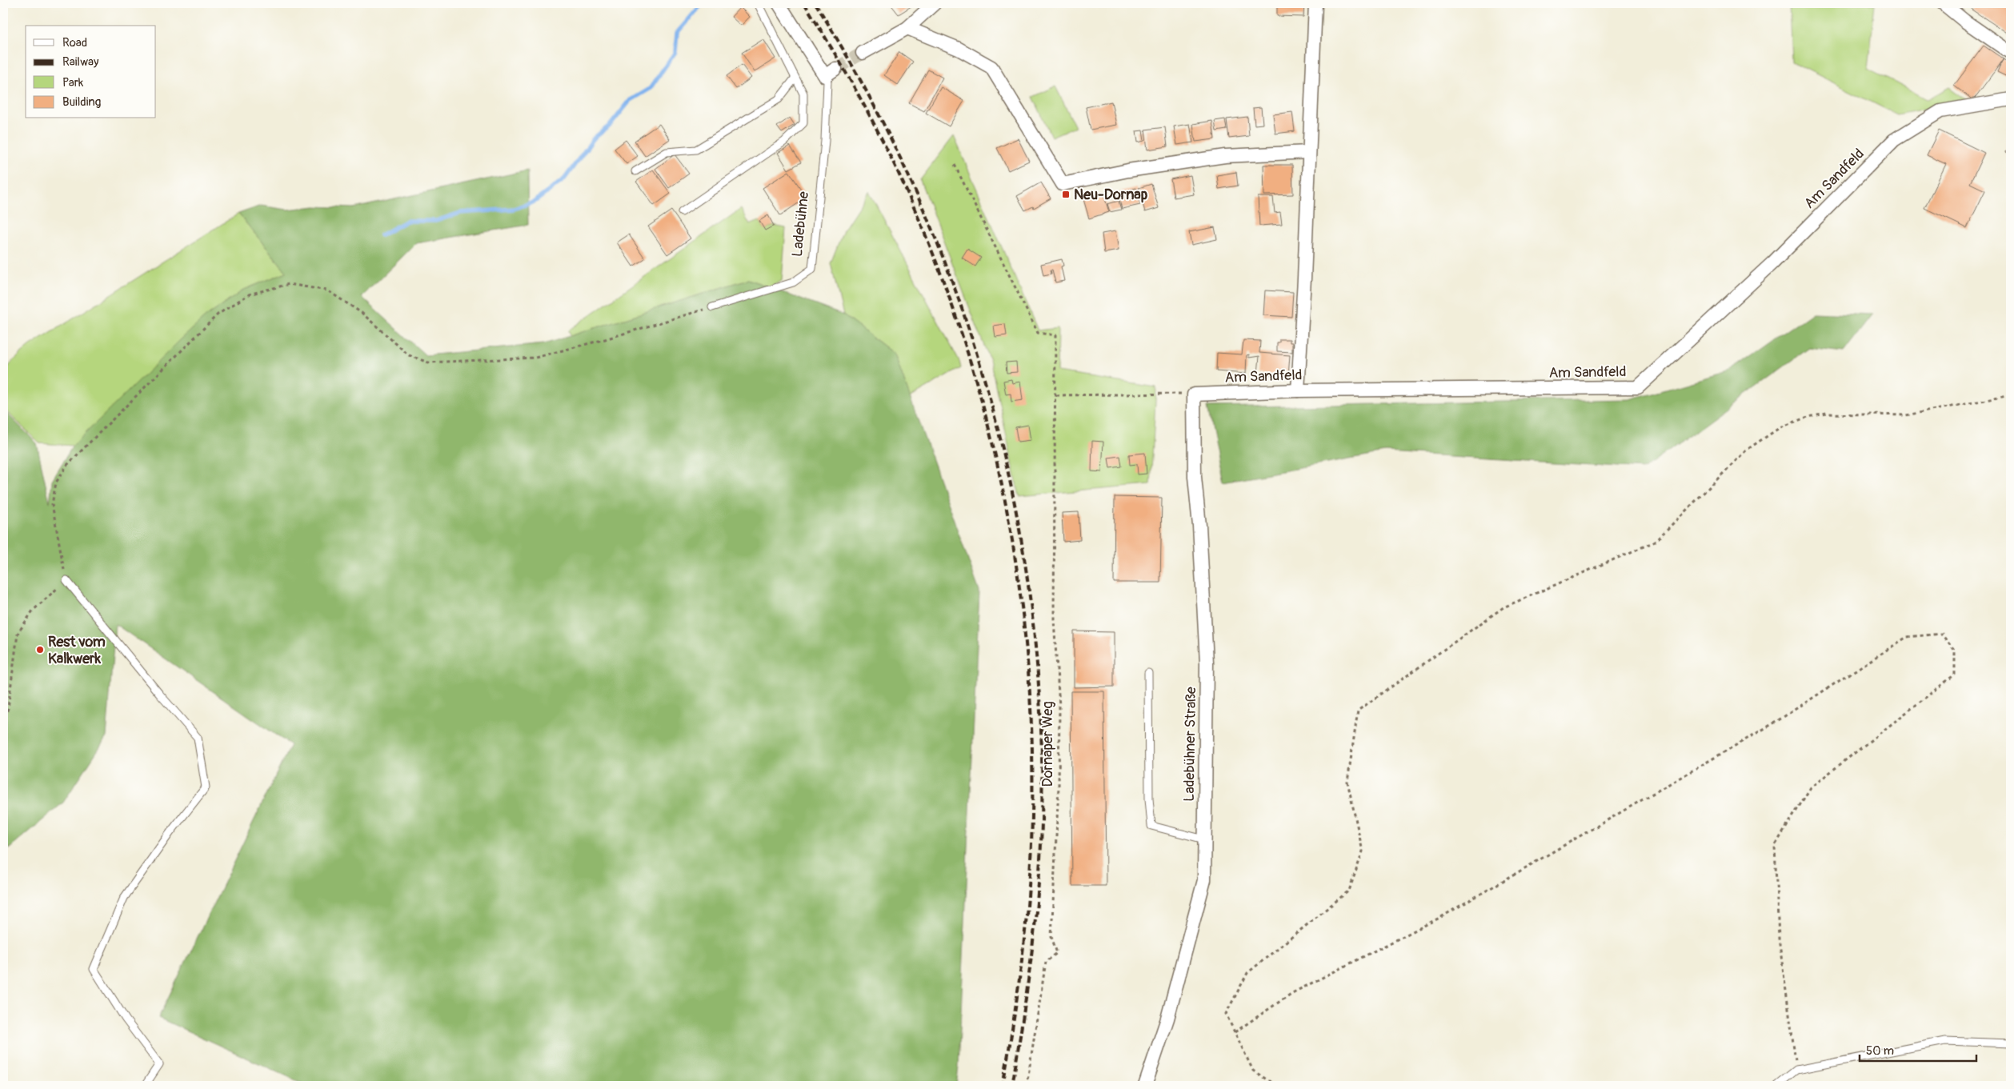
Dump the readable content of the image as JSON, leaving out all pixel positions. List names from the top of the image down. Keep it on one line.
{"streets":{"street":["Am Sandfeld","Ladebühne","Ladebühner Straße"],"path":["Dornaper Weg"]},"crossings":[["Am Sandfeld","Ladebühner Straße"]],"places":{"transit":["Neu-Dornap"],"other":["Rest vom Kalkwerk"]},"legend":["Road","Railway","Park","Building"],"scale_bar":"50 m"}
